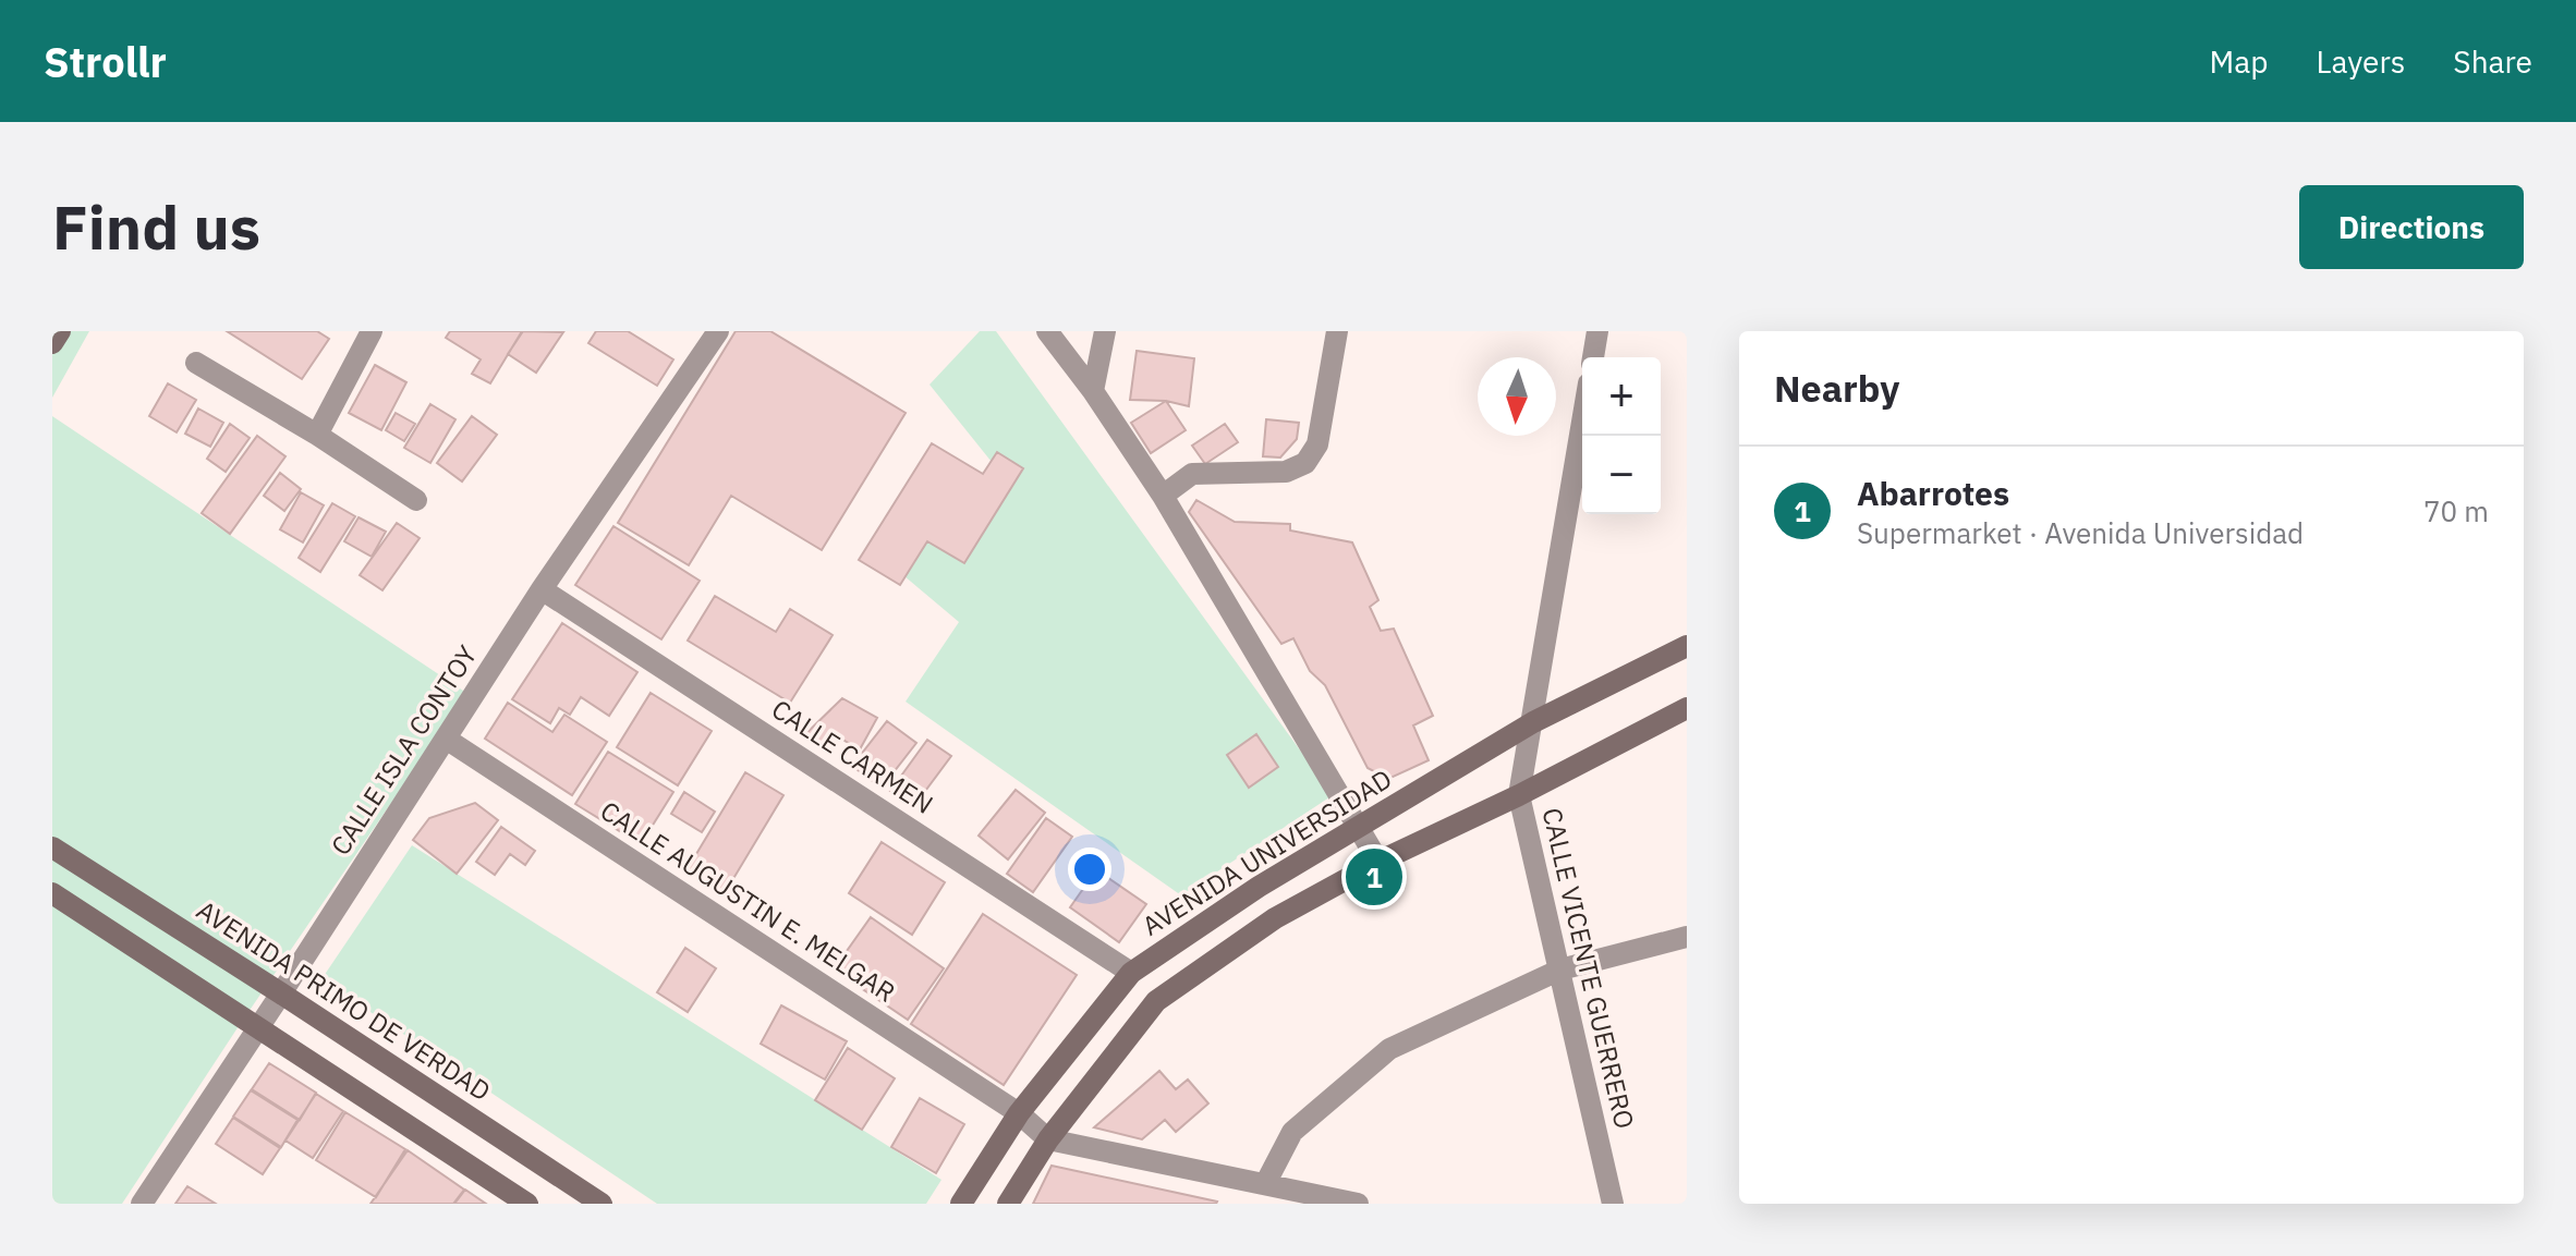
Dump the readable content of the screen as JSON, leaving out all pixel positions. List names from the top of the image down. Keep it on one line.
{"streets":{"main road":["AVENIDA UNIVERSIDAD","AVENIDA PRIMO DE VERDAD"],"street":["CALLE ISLA CONTOY","CALLE CARMEN","CALLE AUGUSTIN E. MELGAR","CALLE VICENTE GUERRERO"]},"crossings":[["CALLE ISLA CONTOY","CALLE CARMEN"],["CALLE ISLA CONTOY","CALLE AUGUSTIN E. MELGAR"],["CALLE ISLA CONTOY","AVENIDA PRIMO DE VERDAD"],["CALLE CARMEN","AVENIDA UNIVERSIDAD"],["AVENIDA UNIVERSIDAD","CALLE AUGUSTIN E. MELGAR"],["AVENIDA UNIVERSIDAD","CALLE VICENTE GUERRERO"]],"north":"bottom","page":{"header":"Strollr","nav":["Map","Layers","Share"],"buttons":"Directions","title":"Find us","heading":"Nearby","map_buttons":["+","−"],"list":[{"mark":"1","name":"Abarrotes","note":"Supermarket · Avenida Universidad","value":"70 m"}],"pins":"1"}}
